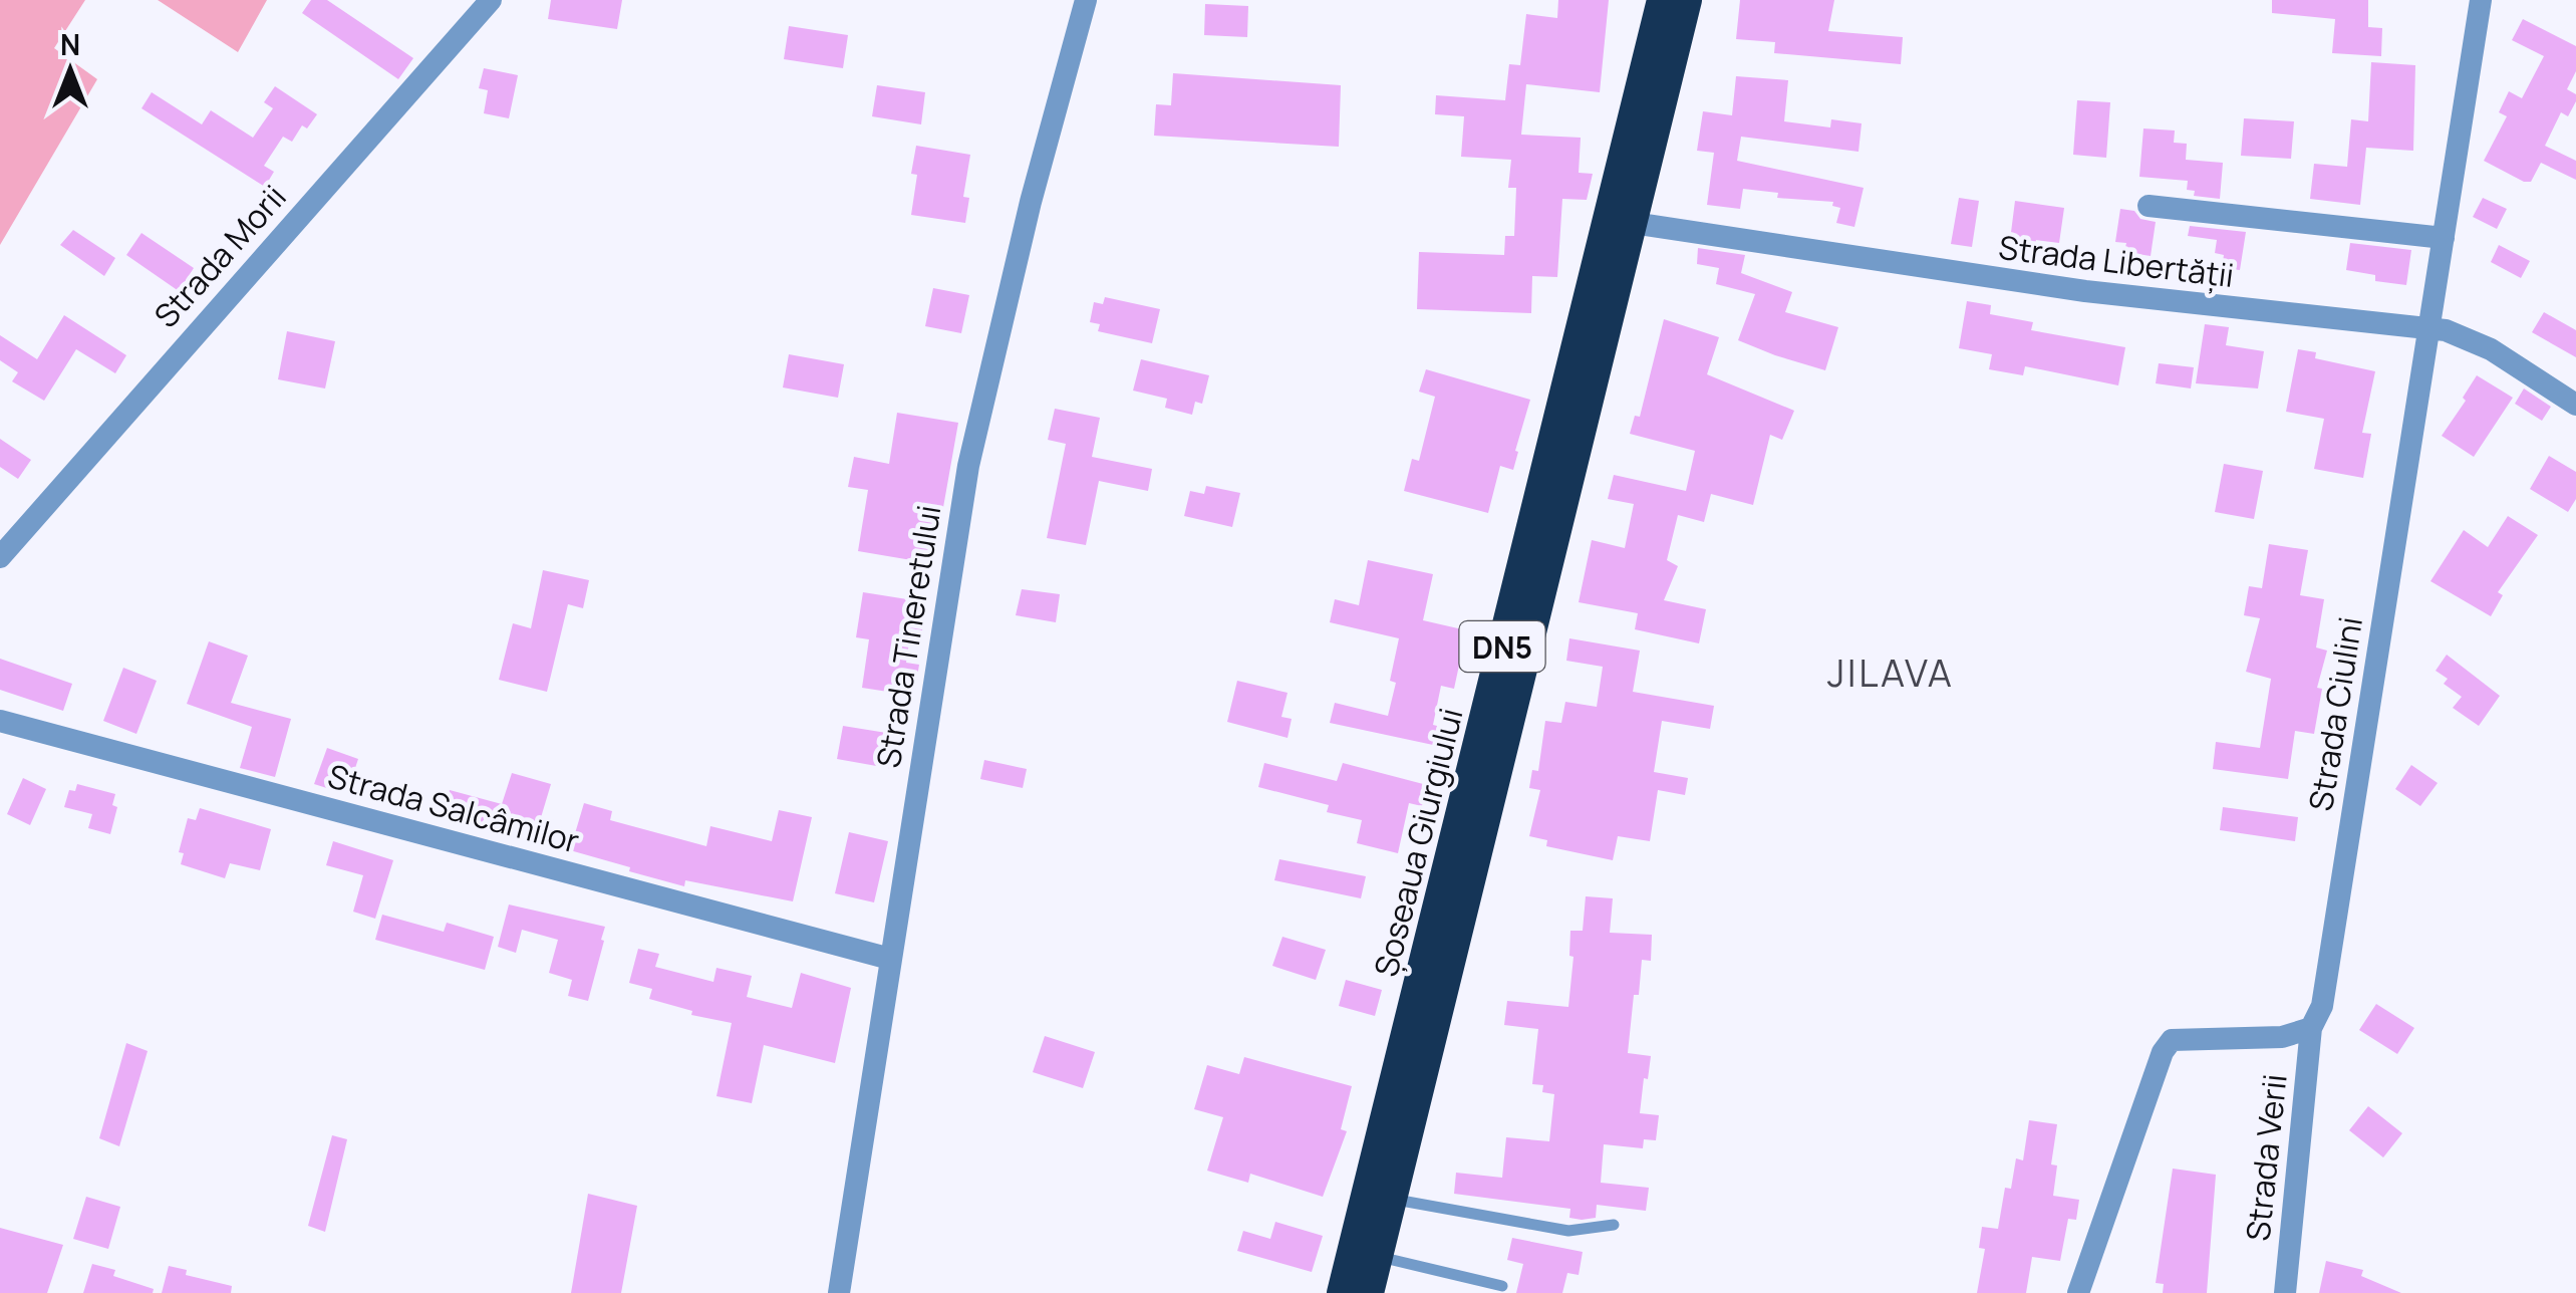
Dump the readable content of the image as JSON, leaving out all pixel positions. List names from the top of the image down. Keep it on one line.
{"streets":{"highway":["DN5","Șoseaua Giurgiului"],"street":["Strada Morii","Strada Libertății","Strada Tineretului","Strada Ciulini","Strada Salcâmilor","Strada Verii"]},"crossings":[["Strada Libertății","Strada Ciulini"],["Strada Libertății","Șoseaua Giurgiului"],["Strada Tineretului","Strada Salcâmilor"],["Strada Ciulini","Strada Verii"]],"districts":["JILAVA"],"north":"top"}
